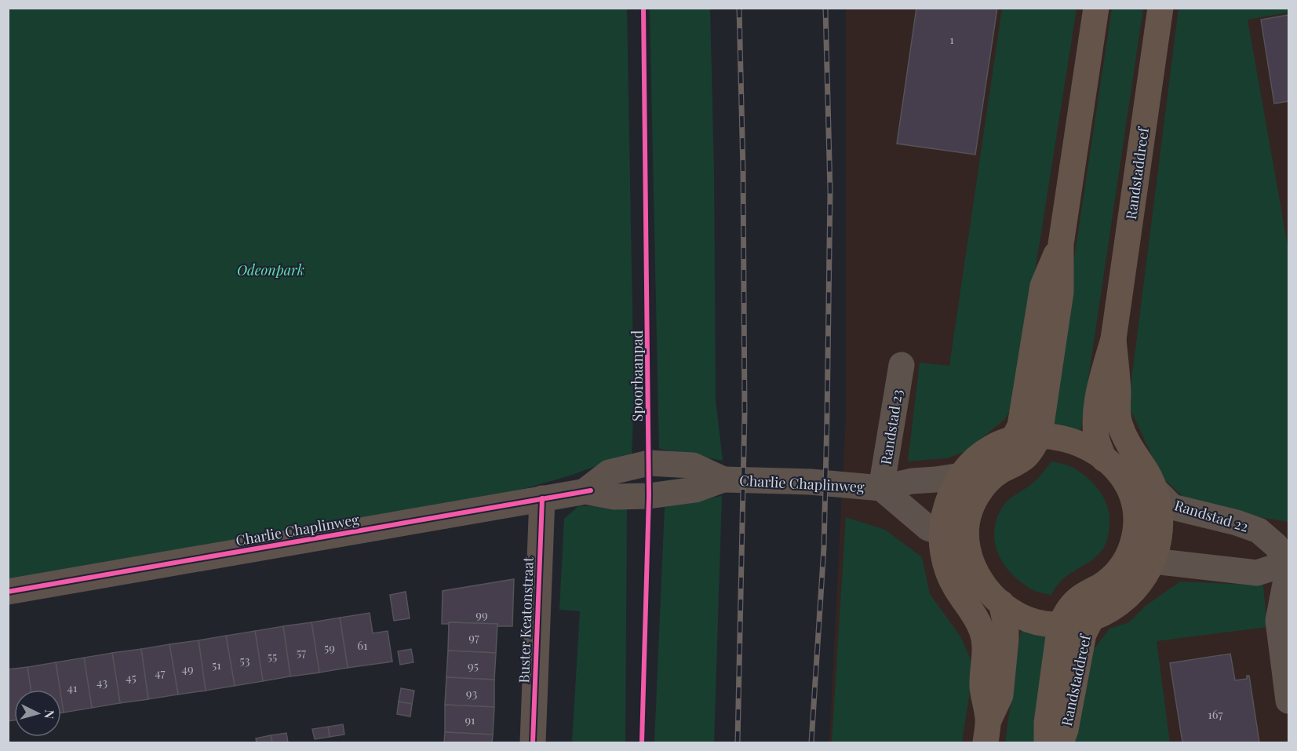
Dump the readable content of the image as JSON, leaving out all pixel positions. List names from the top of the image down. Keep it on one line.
{"streets":{"main road":["Randstaddreef"],"street":["Randstad 23","Charlie Chaplinweg","Randstad 22","Buster Keatonstraat"],"cycle path":["Spoorbaanpad"]},"crossings":[["Randstaddreef","Randstad 22"],["Randstad 23","Charlie Chaplinweg"],["Charlie Chaplinweg","Buster Keatonstraat"]],"parks":["Odeonpark"],"house_numbers":["1","99","97","61","59","57","55","53","51","95","49","47","45","43","41","93","167","91"],"north":"right"}
